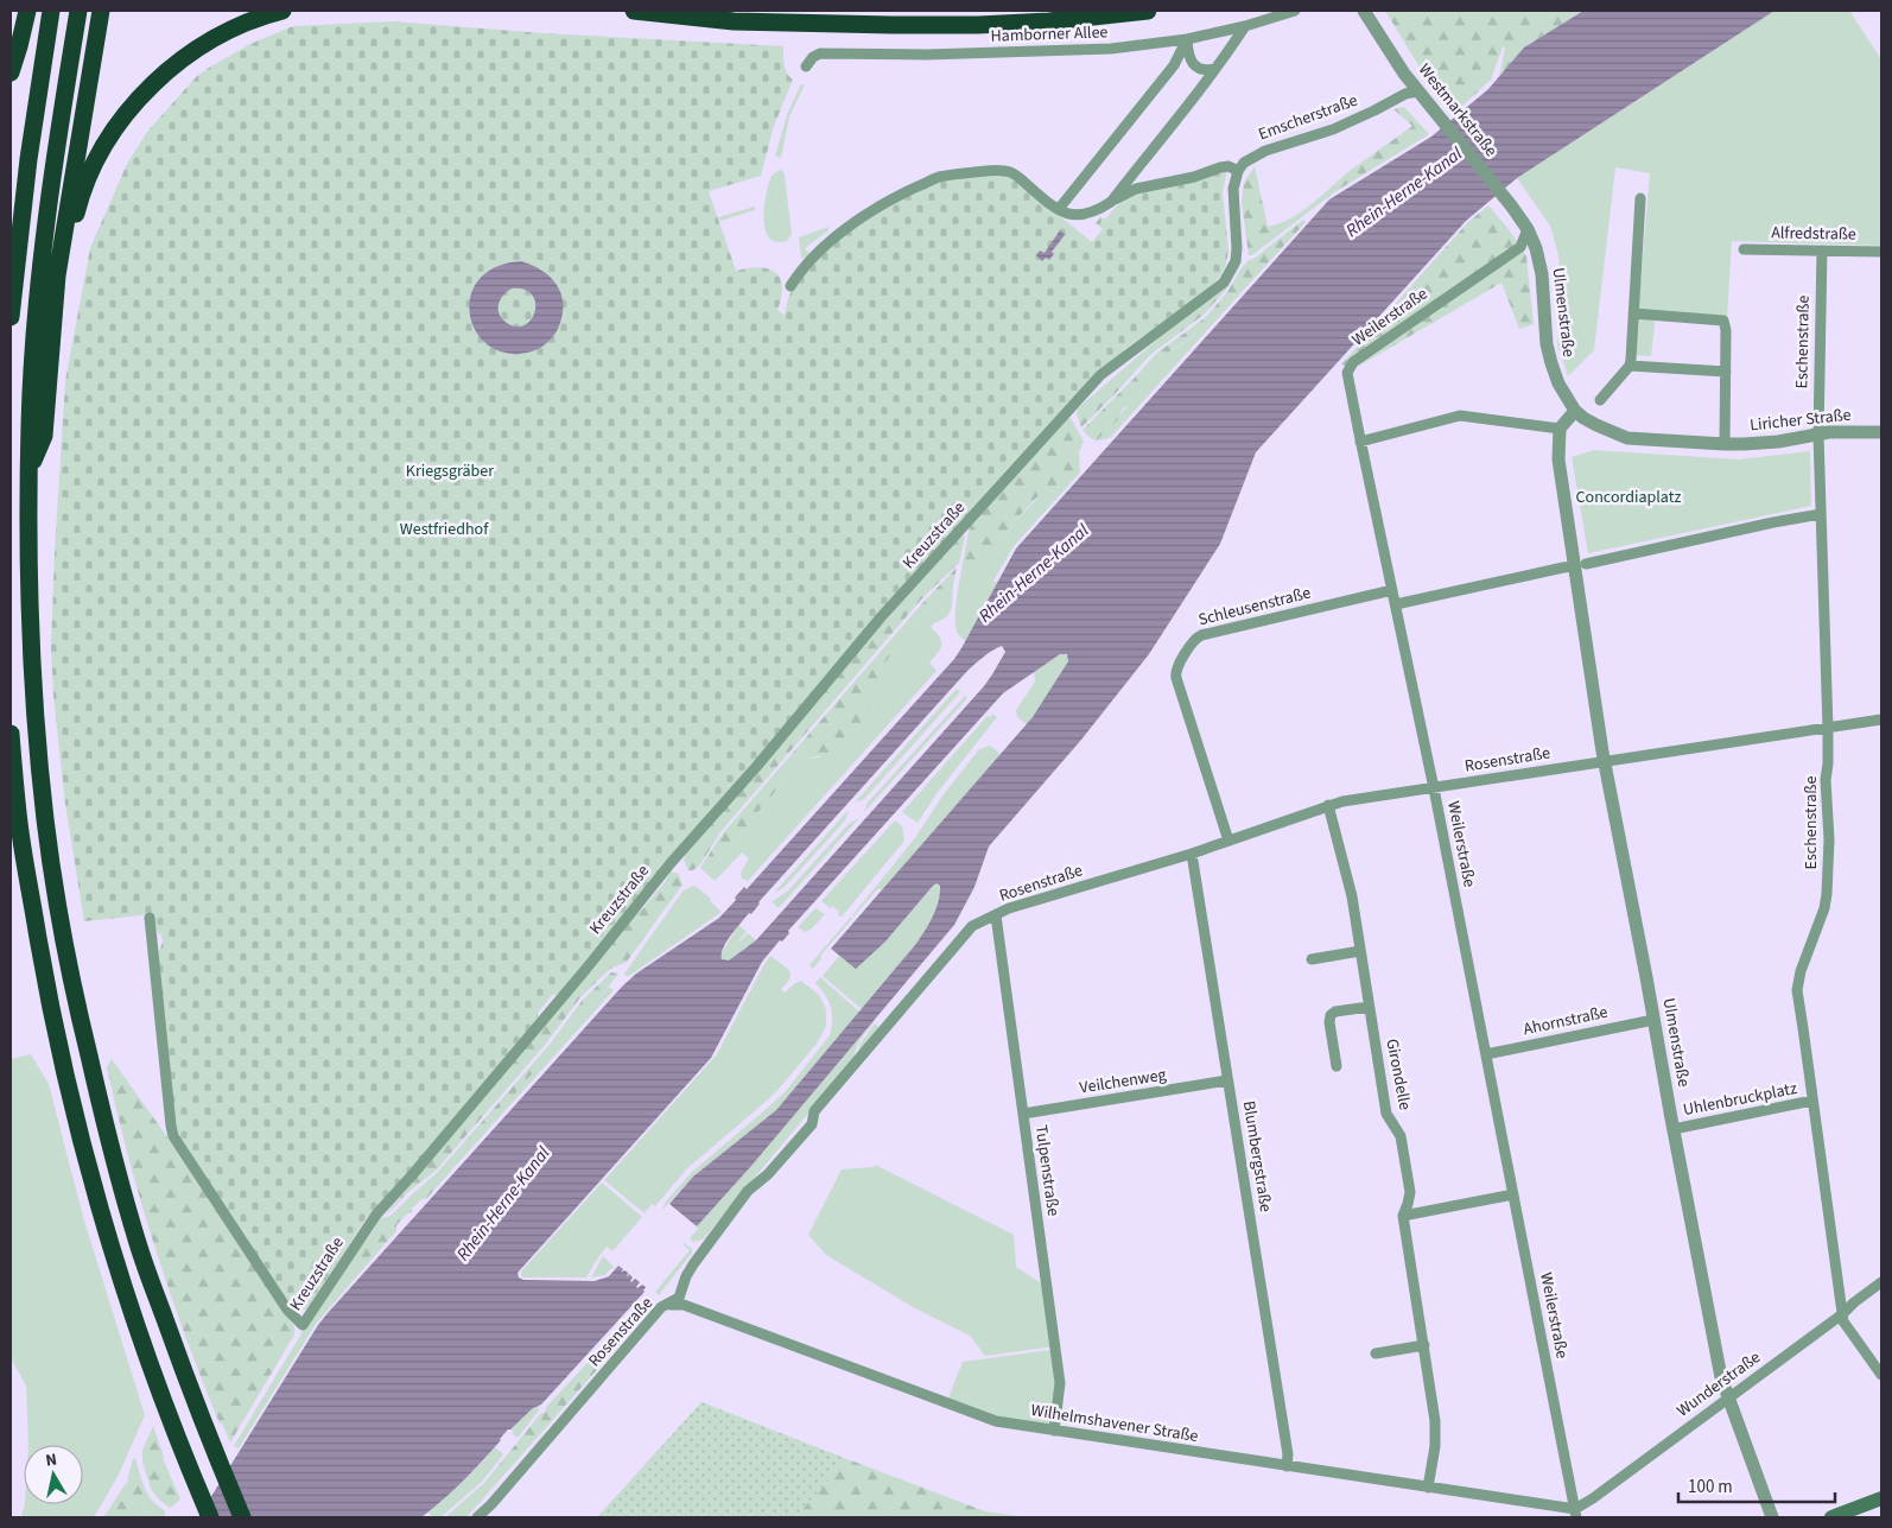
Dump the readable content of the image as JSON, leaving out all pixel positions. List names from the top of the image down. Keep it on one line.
{"streets":{"street":["Hamborner Allee","Westmarkstraße","Emscherstraße","Alfredstraße","Ulmenstraße","Weilerstraße","Eschenstraße","Liricher Straße","Kreuzstraße","Schleusenstraße","Rosenstraße","Ahornstraße","Girondelle","Veilchenweg","Uhlenbruckplatz","Blumbergstraße","Tulpenstraße","Wunderstraße","Wilhelmshavener Straße"]},"crossings":[["Westmarkstraße","Emscherstraße"],["Westmarkstraße","Ulmenstraße"],["Westmarkstraße","Weilerstraße"],["Emscherstraße","Kreuzstraße"],["Alfredstraße","Eschenstraße"],["Ulmenstraße","Weilerstraße"],["Ulmenstraße","Liricher Straße"],["Ulmenstraße","Rosenstraße"],["Ulmenstraße","Ahornstraße"],["Ulmenstraße","Uhlenbruckplatz"],["Ulmenstraße","Wunderstraße"],["Weilerstraße","Schleusenstraße"],["Weilerstraße","Rosenstraße"],["Weilerstraße","Ahornstraße"],["Weilerstraße","Wunderstraße"],["Weilerstraße","Wilhelmshavener Straße"],["Eschenstraße","Liricher Straße"],["Eschenstraße","Rosenstraße"],["Eschenstraße","Uhlenbruckplatz"],["Eschenstraße","Wunderstraße"],["Schleusenstraße","Rosenstraße"],["Rosenstraße","Girondelle"],["Rosenstraße","Blumbergstraße"],["Rosenstraße","Tulpenstraße"],["Rosenstraße","Wilhelmshavener Straße"],["Girondelle","Wilhelmshavener Straße"],["Veilchenweg","Blumbergstraße"],["Veilchenweg","Tulpenstraße"],["Blumbergstraße","Wilhelmshavener Straße"],["Tulpenstraße","Wilhelmshavener Straße"],["Wunderstraße","Wilhelmshavener Straße"]],"water":["Rhein-Herne-Kanal"],"parks":["Kriegsgräber","Concordiaplatz","Westfriedhof"],"scale_bar":"100 m","north":"top"}
